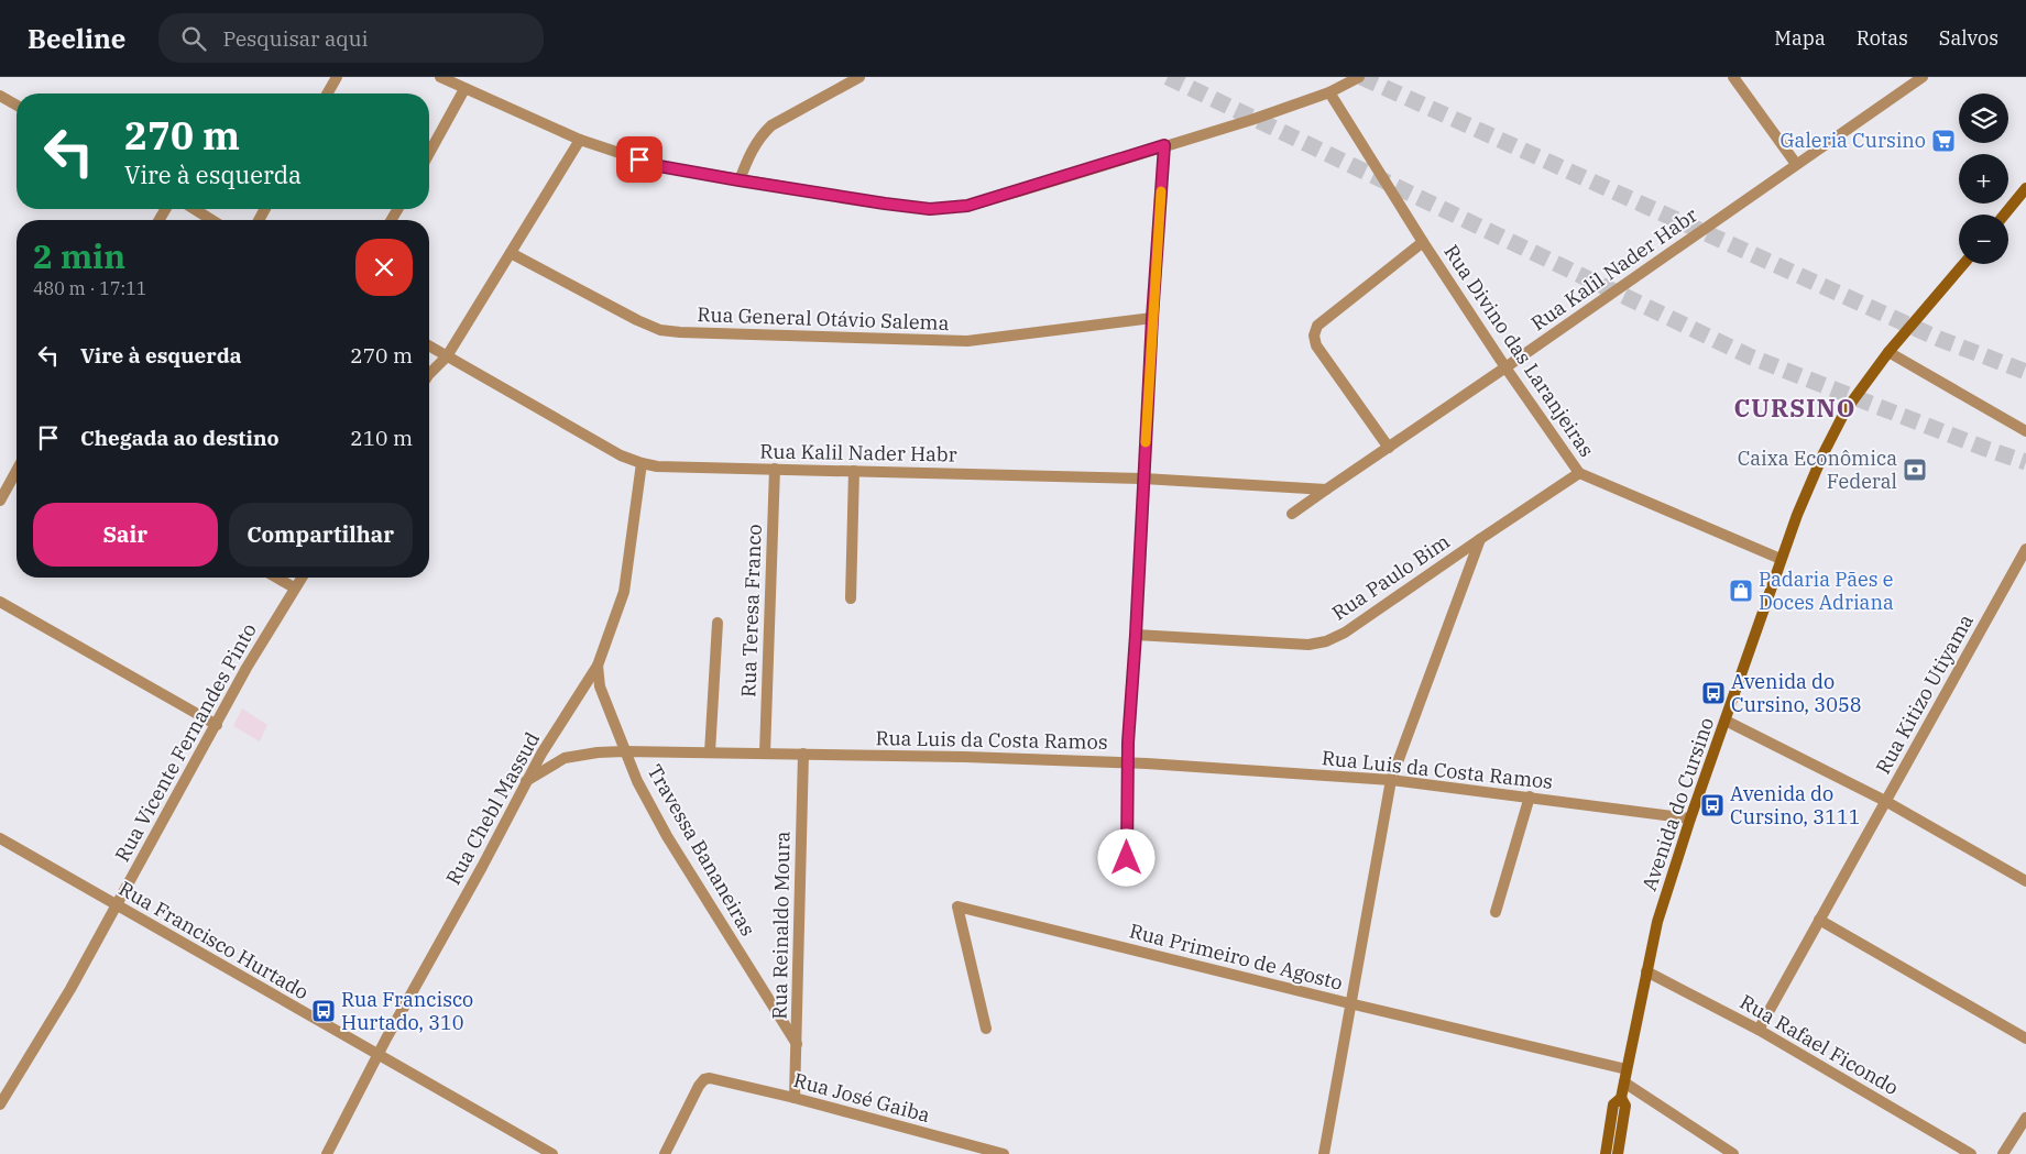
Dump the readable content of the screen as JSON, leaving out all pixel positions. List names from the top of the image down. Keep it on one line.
{"streets":{"main road":["Avenida do Cursino"],"street":["Rua Kalil Nader Habr","Rua General Otávio Salema","Rua Divino das Laranjeiras","Rua Paulo Bim","Rua Teresa Franco","Rua Kitizo Utiyama","Rua Luis da Costa Ramos","Rua Vicente Fernandes Pinto","Rua Chebl Massud","Travessa Bananeiras","Rua Reinaldo Moura","Rua Francisco Hurtado","Rua Primeiro de Agosto","Rua Rafael Ficondo","Rua José Gaiba"]},"crossings":[["Rua Kalil Nader Habr","Rua Divino das Laranjeiras"],["Rua Kalil Nader Habr","Rua Teresa Franco"],["Rua Kalil Nader Habr","Rua Chebl Massud"],["Rua Divino das Laranjeiras","Rua Paulo Bim"],["Rua Divino das Laranjeiras","Avenida do Cursino"],["Rua Teresa Franco","Rua Luis da Costa Ramos"],["Rua Kitizo Utiyama","Rua Rafael Ficondo"],["Rua Luis da Costa Ramos","Avenida do Cursino"],["Rua Luis da Costa Ramos","Rua Chebl Massud"],["Rua Luis da Costa Ramos","Travessa Bananeiras"],["Rua Luis da Costa Ramos","Rua Reinaldo Moura"],["Rua Vicente Fernandes Pinto","Rua Francisco Hurtado"],["Avenida do Cursino","Rua Primeiro de Agosto"],["Avenida do Cursino","Rua Rafael Ficondo"],["Rua Chebl Massud","Travessa Bananeiras"],["Rua Chebl Massud","Rua Francisco Hurtado"],["Travessa Bananeiras","Rua Reinaldo Moura"],["Rua Reinaldo Moura","Rua José Gaiba"]],"districts":["CURSINO"],"places":{"supermarket":["Galeria Cursino"],"bank":["Caixa Econômica Federal"],"shop":["Padaria Pães e Doces Adriana"],"bus stop":["Avenida do Cursino, 3058","Avenida do Cursino, 3111","Rua Francisco Hurtado, 310"]},"page":{"header":"Beeline","search":"Pesquisar aqui","nav":["Mapa","Rotas","Salvos"],"map_buttons":["+","−"],"turn":["270 m","Vire à esquerda"],"heading":["2 min","480 m · 17:11"],"list":[{"name":"Vire à esquerda","value":"270 m"},{"name":"Chegada ao destino","value":"210 m"}],"buttons":["Sair","Compartilhar"]}}
